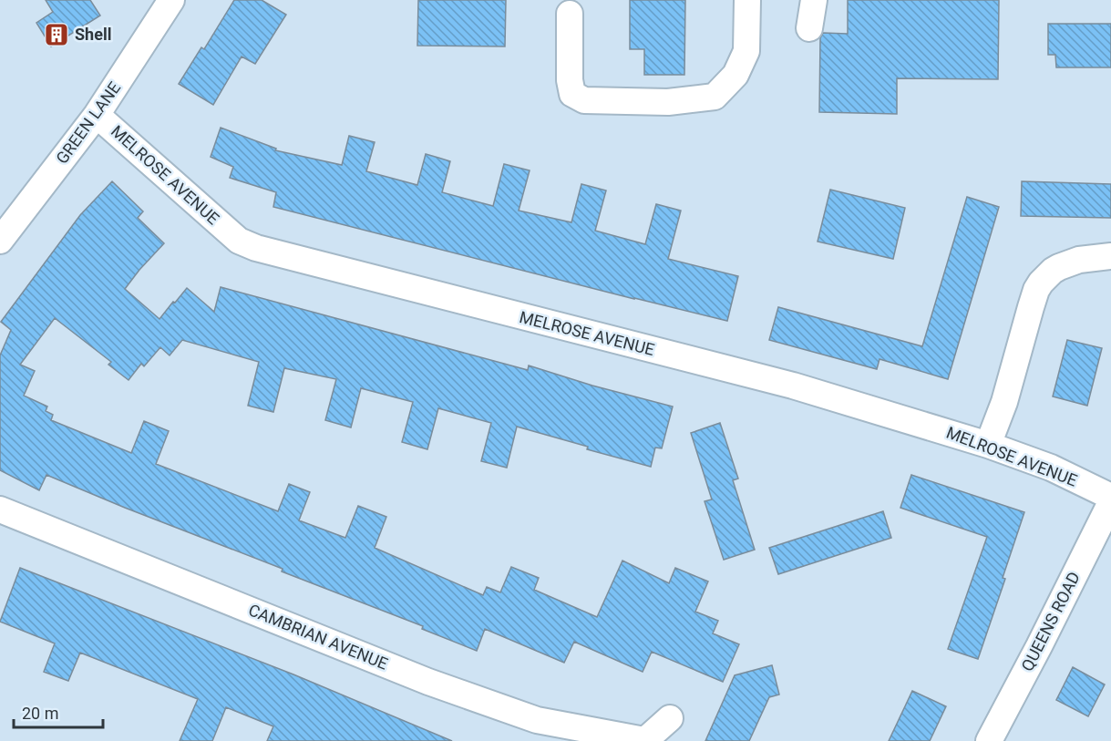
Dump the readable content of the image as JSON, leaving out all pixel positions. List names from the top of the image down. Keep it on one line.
{"streets":{"street":["GREEN LANE","MELROSE AVENUE","QUEENS ROAD","CAMBRIAN AVENUE"]},"crossings":[["GREEN LANE","MELROSE AVENUE"]],"places":{"building":["Shell"]},"scale_bar":"20 m"}
